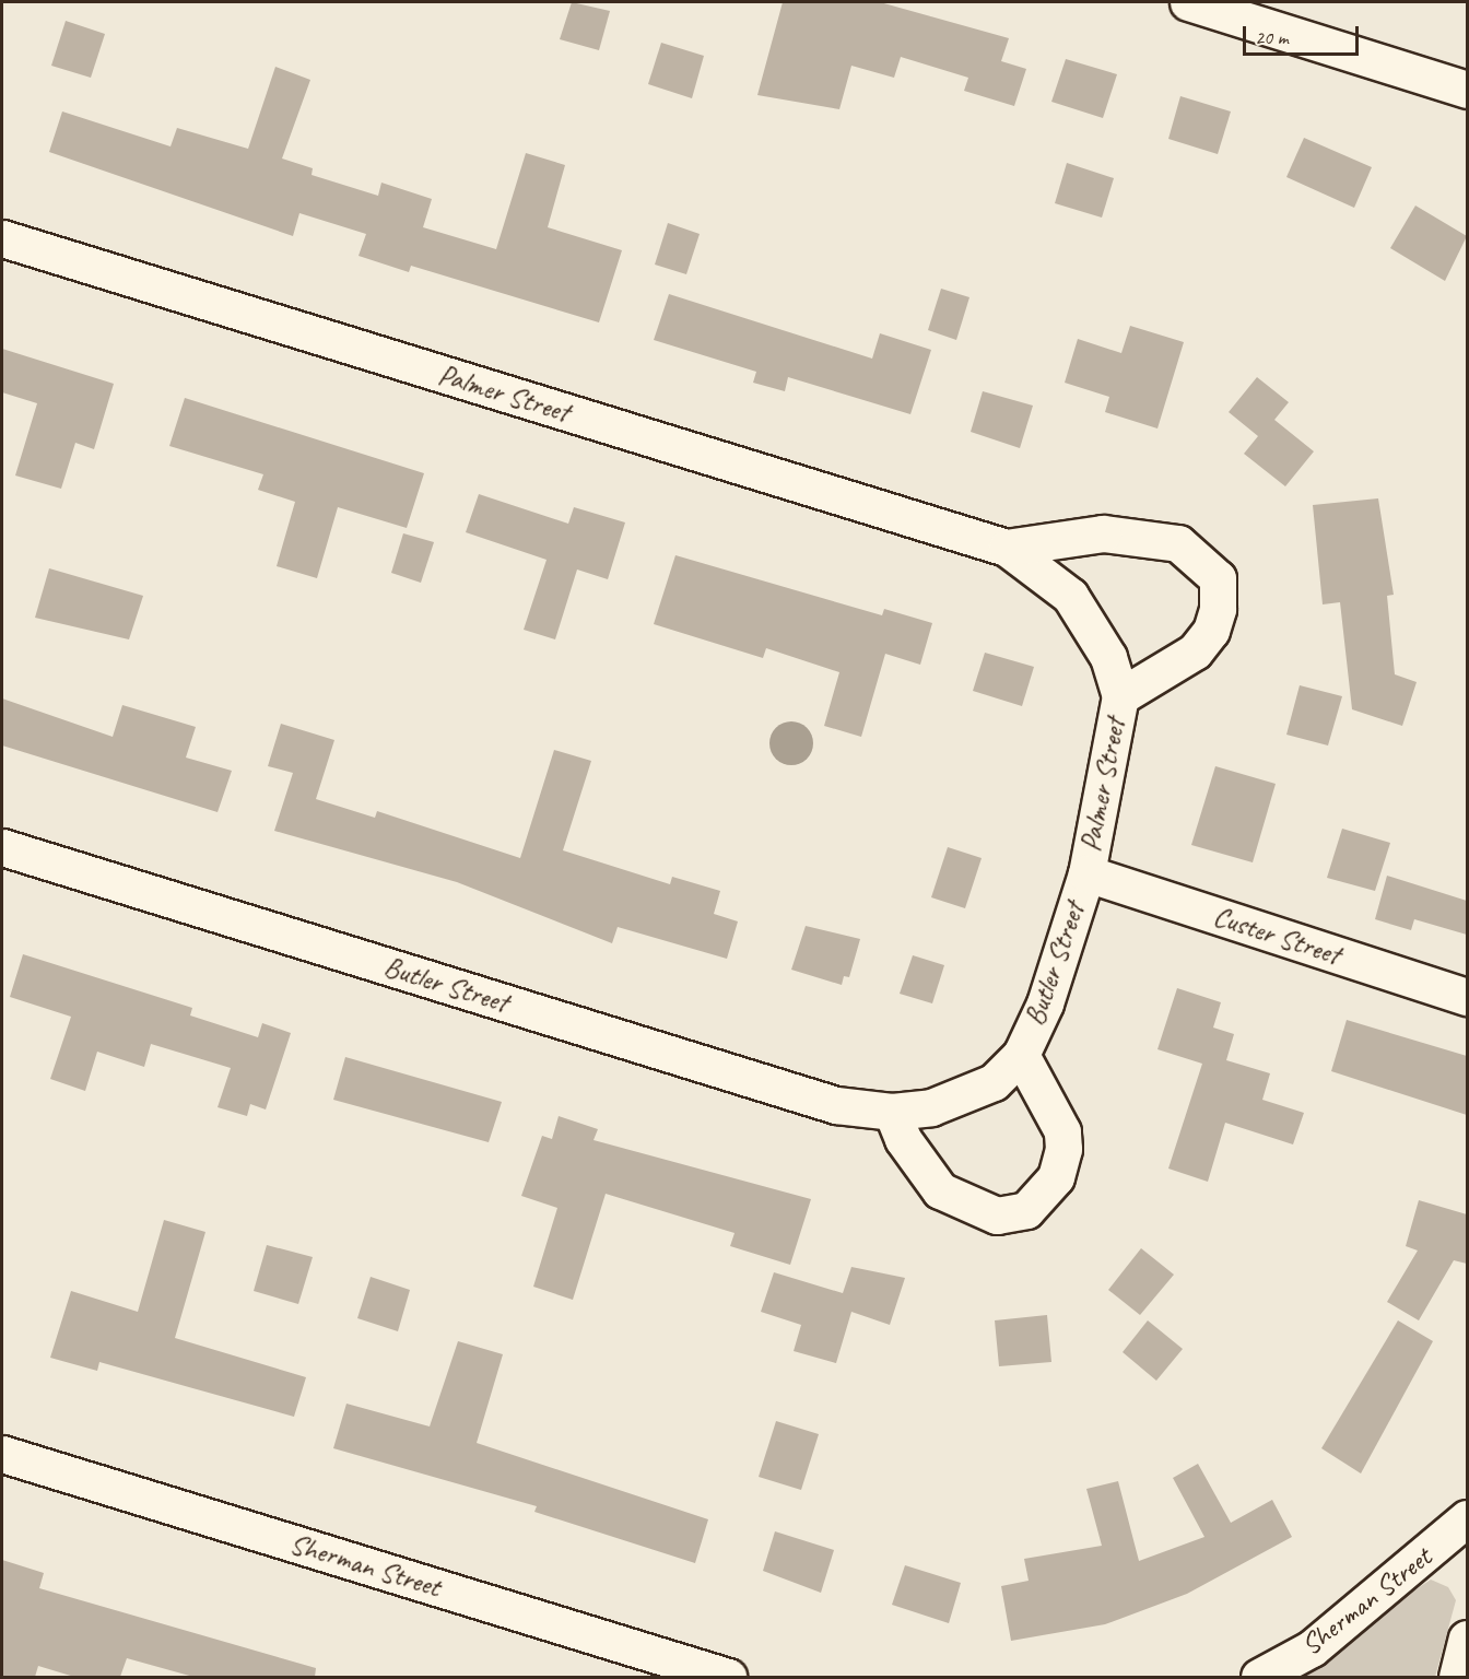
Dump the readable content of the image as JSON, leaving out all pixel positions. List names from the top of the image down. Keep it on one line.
{"streets":{"street":["Palmer Street","Custer Street","Butler Street","Sherman Street"]},"crossings":[["Palmer Street","Custer Street"],["Palmer Street","Butler Street"],["Custer Street","Butler Street"]],"scale_bar":"20 m"}
